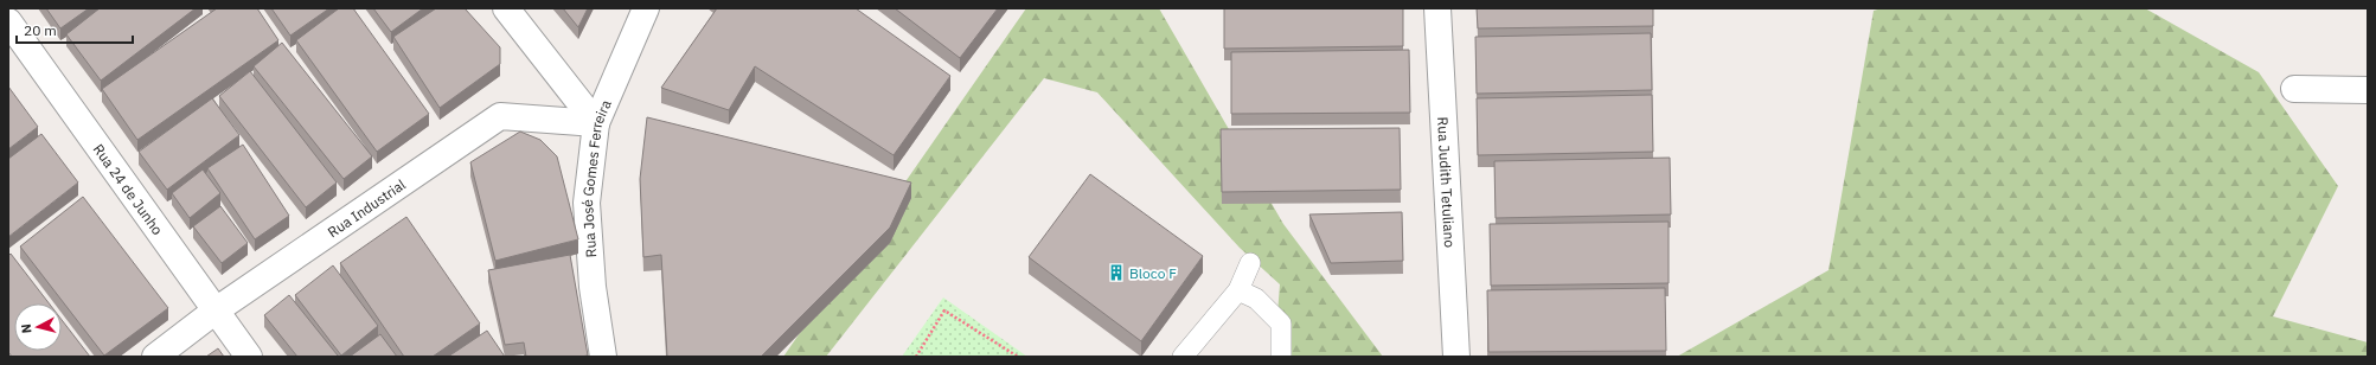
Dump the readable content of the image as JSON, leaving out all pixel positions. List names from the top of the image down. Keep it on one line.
{"streets":{"street":["Rua José Gomes Ferreira","Rua Judith Tetuliano","Rua 24 de Junho","Rua Industrial"]},"crossings":[["Rua José Gomes Ferreira","Rua Industrial"],["Rua 24 de Junho","Rua Industrial"]],"places":{"building":["Bloco F"]},"scale_bar":"20 m","north":"left"}
